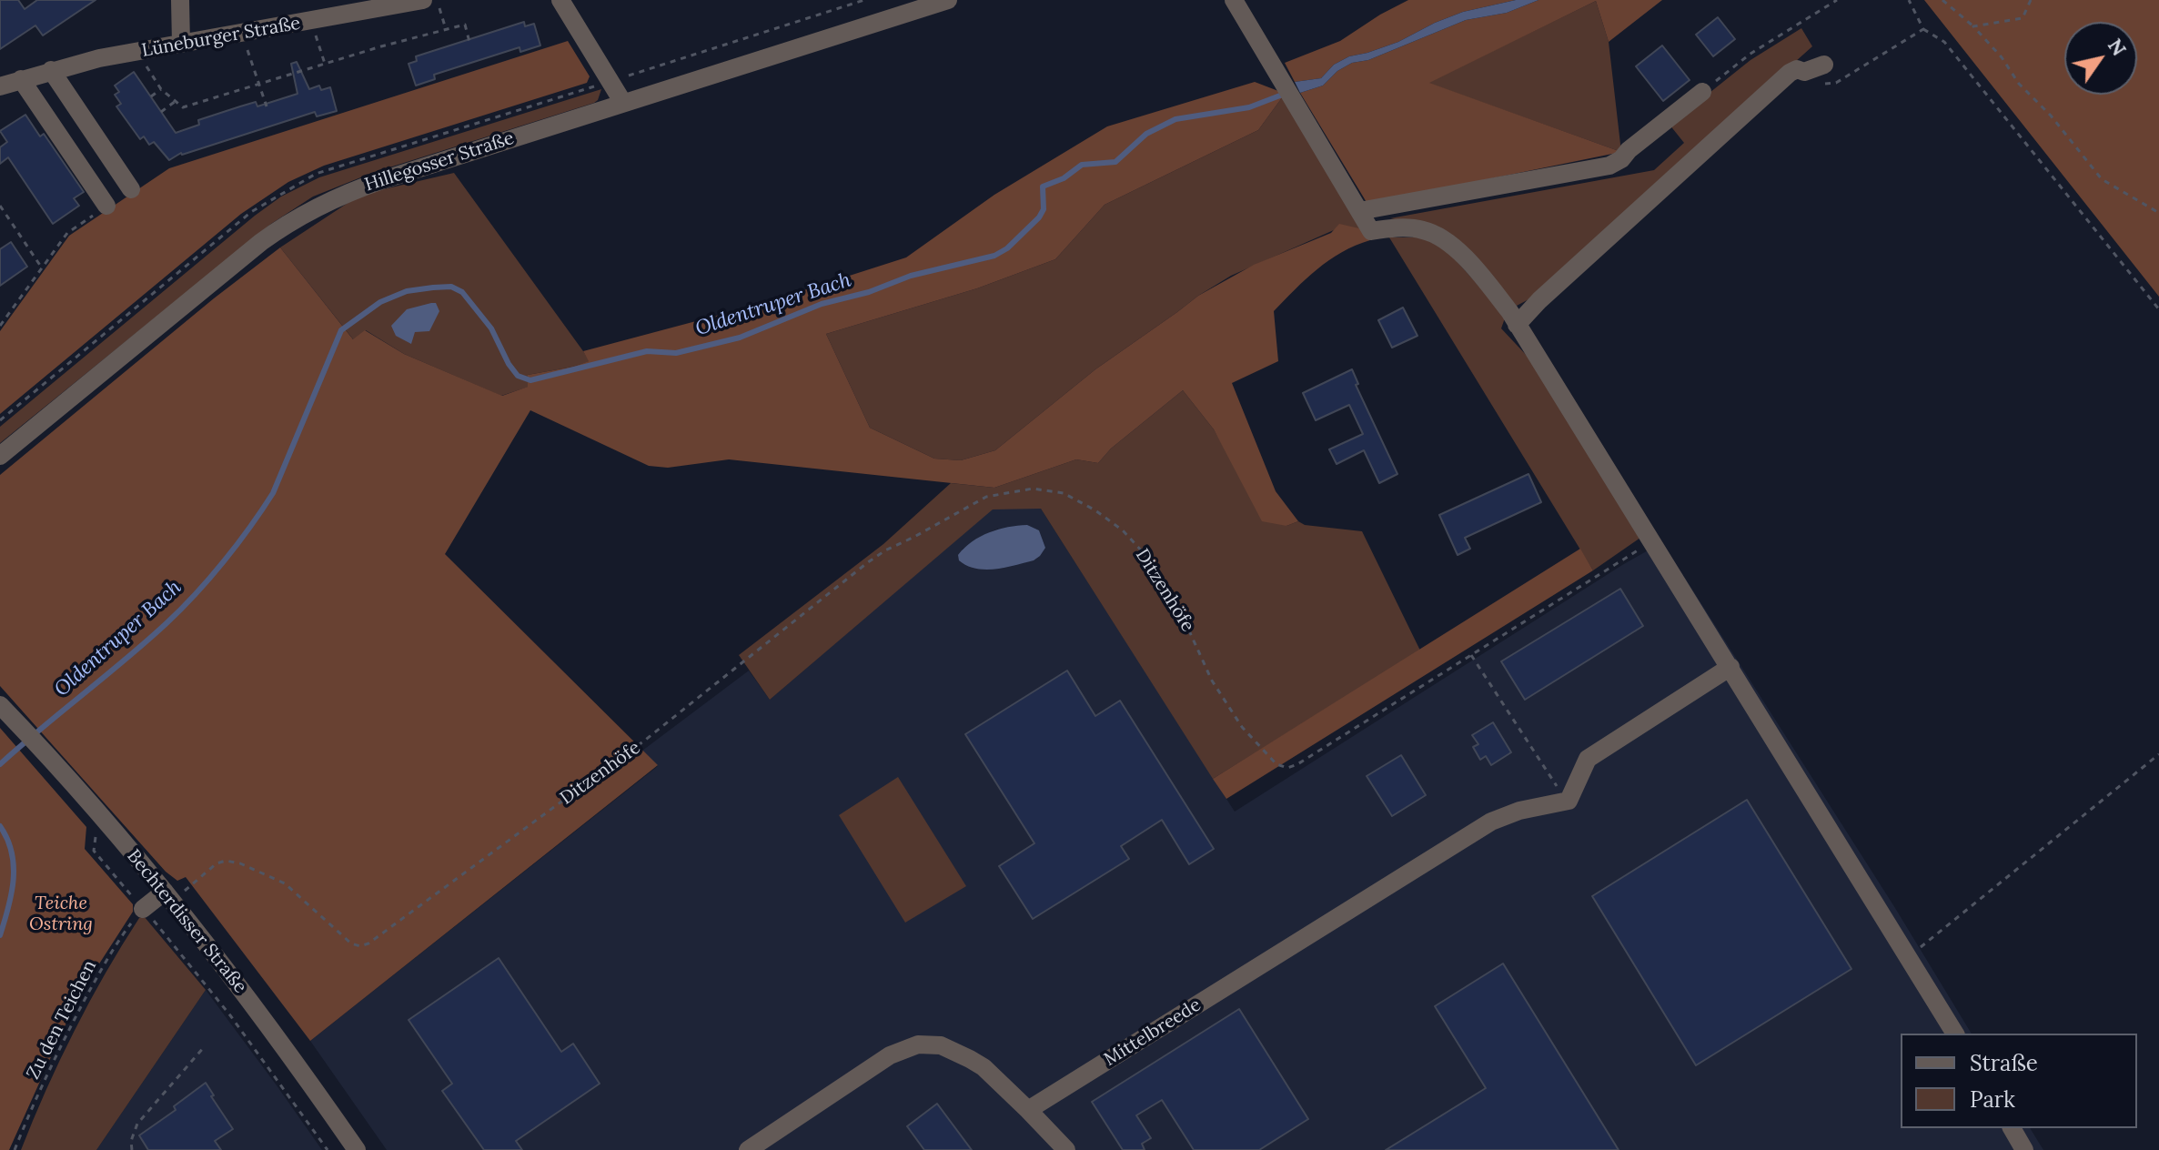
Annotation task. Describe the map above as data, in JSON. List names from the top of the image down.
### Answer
{
  "streets": {
    "street": [
      "Lüneburger Straße",
      "Hillegosser Straße",
      "Bechterdisser Straße",
      "Mittelbreede"
    ],
    "path": ["Ditzenhöfe", "Zu den Teichen"]
  },
  "crossings": [
    ["Ditzenhöfe", "Bechterdisser Straße"]
  ],
  "water": ["Oldentruper Bach"],
  "parks": ["Teiche Ostring"],
  "legend": ["Straße", "Park"],
  "north": "top right"
}
